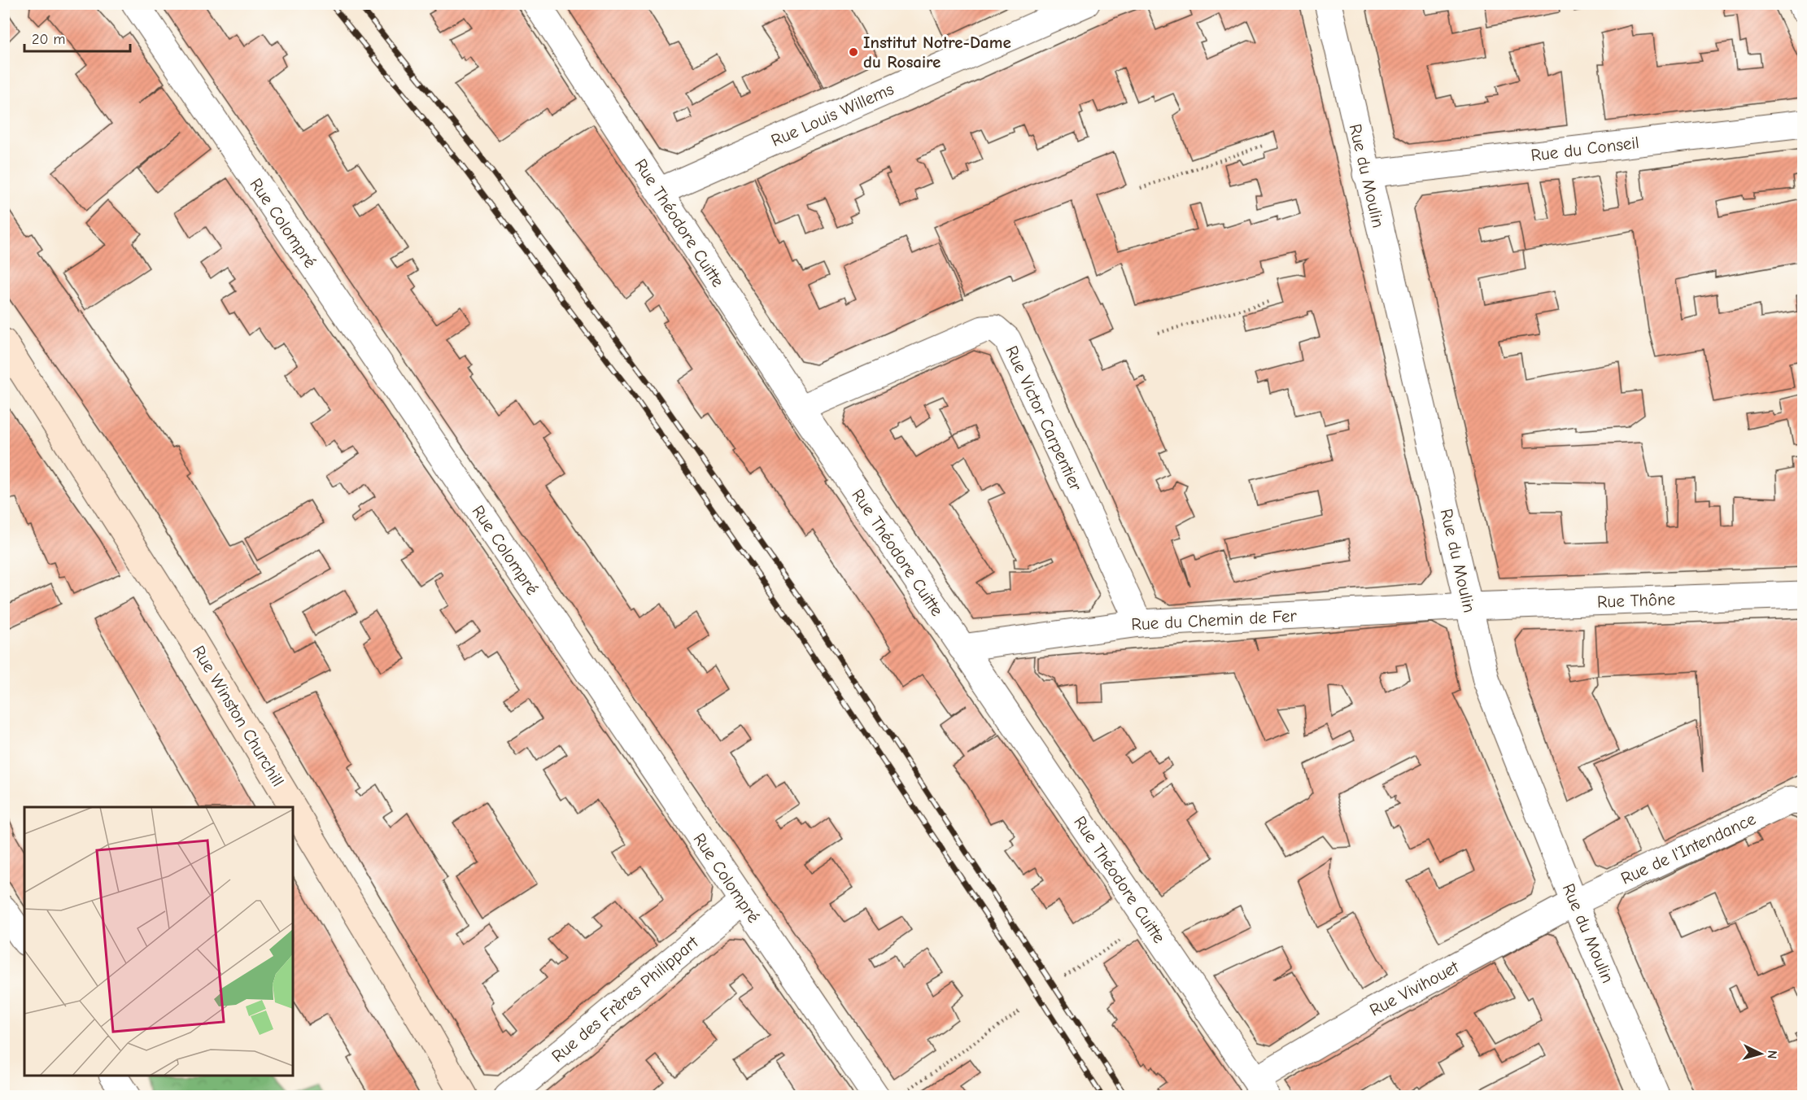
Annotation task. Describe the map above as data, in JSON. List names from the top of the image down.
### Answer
{
  "streets": {
    "main road": ["Rue Winston Churchill"],
    "street": [
      "Rue Louis Willems",
      "Rue du Conseil",
      "Rue du Moulin",
      "Rue Colompré",
      "Rue Théodore Cuitte",
      "Rue Victor Carpentier",
      "Rue Thône",
      "Rue du Chemin de Fer",
      "Rue de l'Intendance",
      "Rue Vivihouet",
      "Rue des Frères Philippart"
    ]
  },
  "crossings": [
    ["Rue Louis Willems", "Rue Théodore Cuitte"],
    ["Rue du Conseil", "Rue du Moulin"],
    ["Rue du Moulin", "Rue Thône"],
    ["Rue du Moulin", "Rue du Chemin de Fer"],
    ["Rue du Moulin", "Rue de l'Intendance"],
    ["Rue du Moulin", "Rue Vivihouet"],
    ["Rue Colompré", "Rue des Frères Philippart"],
    ["Rue Théodore Cuitte", "Rue Victor Carpentier"],
    ["Rue Théodore Cuitte", "Rue du Chemin de Fer"],
    ["Rue Théodore Cuitte", "Rue Vivihouet"],
    ["Rue Victor Carpentier", "Rue du Chemin de Fer"],
    ["Rue Thône", "Rue du Chemin de Fer"],
    ["Rue de l'Intendance", "Rue Vivihouet"]
  ],
  "places": ["Institut Notre-Dame du Rosaire"],
  "scale_bar": "20 m",
  "north": "right"
}
